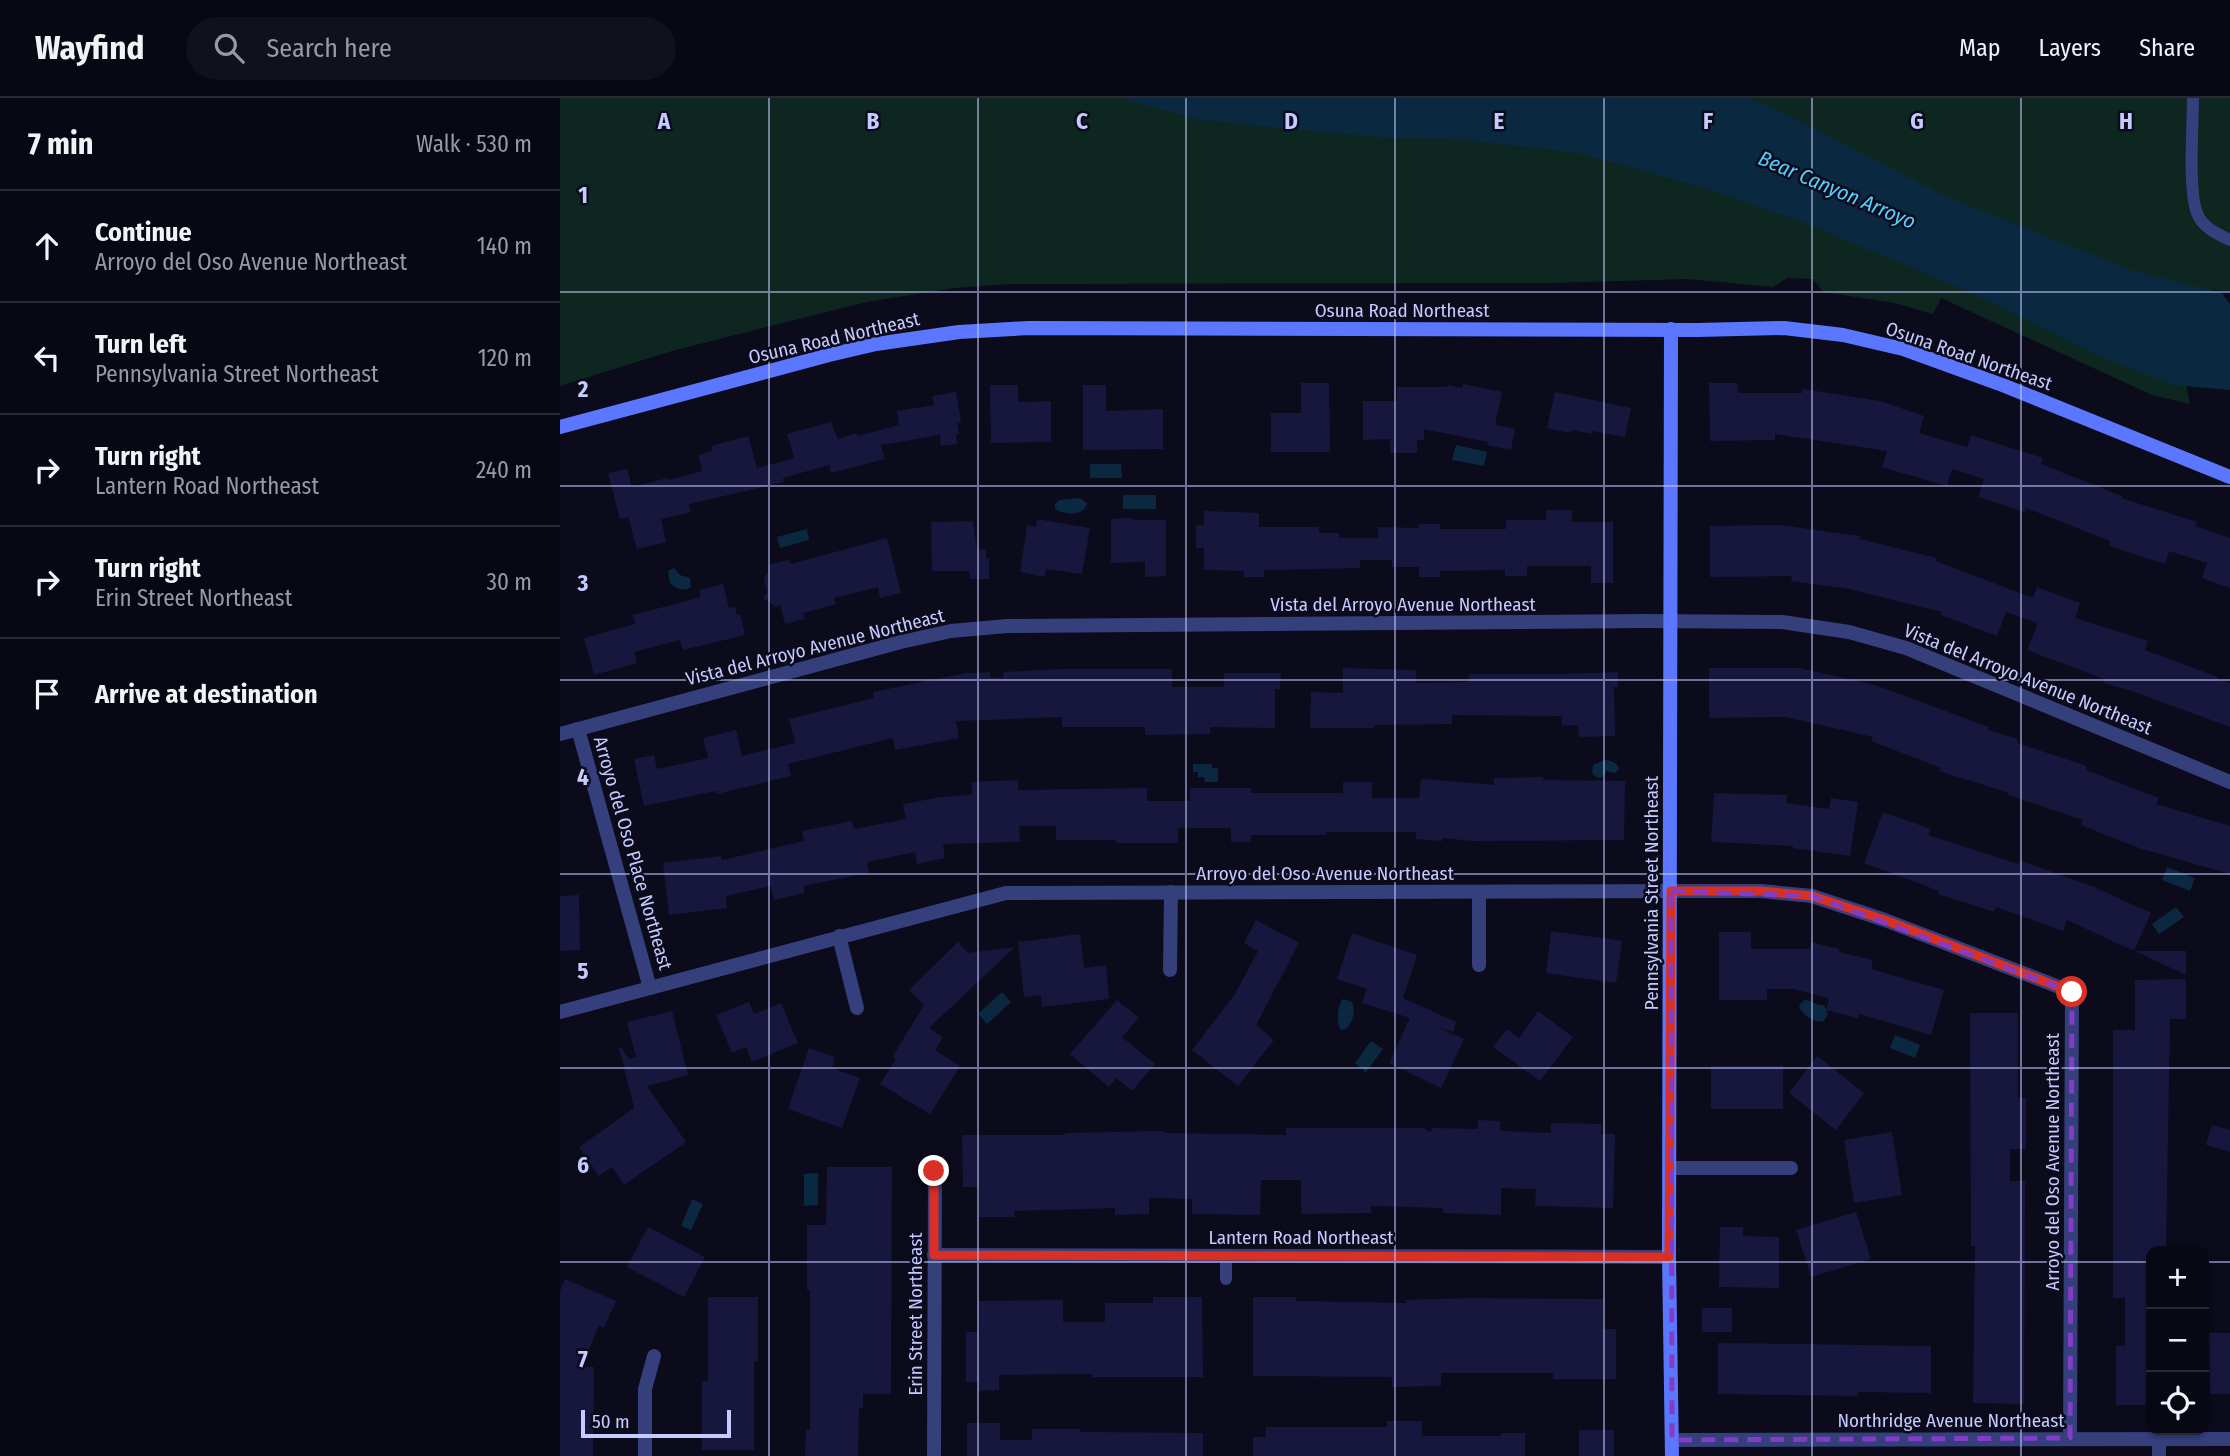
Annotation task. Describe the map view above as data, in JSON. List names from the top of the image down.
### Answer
{
  "streets": {
    "street": [
      "Osuna Road Northeast",
      "Vista del Arroyo Avenue Northeast",
      "Arroyo del Oso Place Northeast",
      "Arroyo del Oso Avenue Northeast",
      "Pennsylvania Street Northeast",
      "Lantern Road Northeast",
      "Erin Street Northeast",
      "Northridge Avenue Northeast"
    ]
  },
  "crossings": [
    ["Osuna Road Northeast", "Pennsylvania Street Northeast"],
    ["Vista del Arroyo Avenue Northeast", "Arroyo del Oso Place Northeast"],
    ["Vista del Arroyo Avenue Northeast", "Pennsylvania Street Northeast"],
    ["Arroyo del Oso Place Northeast", "Arroyo del Oso Avenue Northeast"],
    ["Arroyo del Oso Avenue Northeast", "Pennsylvania Street Northeast"],
    ["Arroyo del Oso Avenue Northeast", "Northridge Avenue Northeast"],
    ["Pennsylvania Street Northeast", "Lantern Road Northeast"],
    ["Pennsylvania Street Northeast", "Northridge Avenue Northeast"],
    ["Lantern Road Northeast", "Erin Street Northeast"]
  ],
  "water": ["Bear Canyon Arroyo"],
  "scale_bar": "50 m",
  "page": {
    "header": "Wayfind",
    "search": "Search here",
    "nav": ["Map", "Layers", "Share"],
    "heading": ["7 min", "Walk · 530 m"],
    "list": [
      ["Continue", "Arroyo del Oso Avenue Northeast", "140 m"],
      ["Turn left", "Pennsylvania Street Northeast", "120 m"],
      ["Turn right", "Lantern Road Northeast", "240 m"],
      ["Turn right", "Erin Street Northeast", "30 m"],
      "Arrive at destination"
    ],
    "map_buttons": ["+", "−"],
    "scale": "50 m"
  },
  "grid": {
    "columns": [
      "A",
      "B",
      "C",
      "D",
      "E",
      "F",
      "G",
      "H"
    ],
    "rows": [
      "1",
      "2",
      "3",
      "4",
      "5",
      "6",
      "7"
    ]
  }
}
